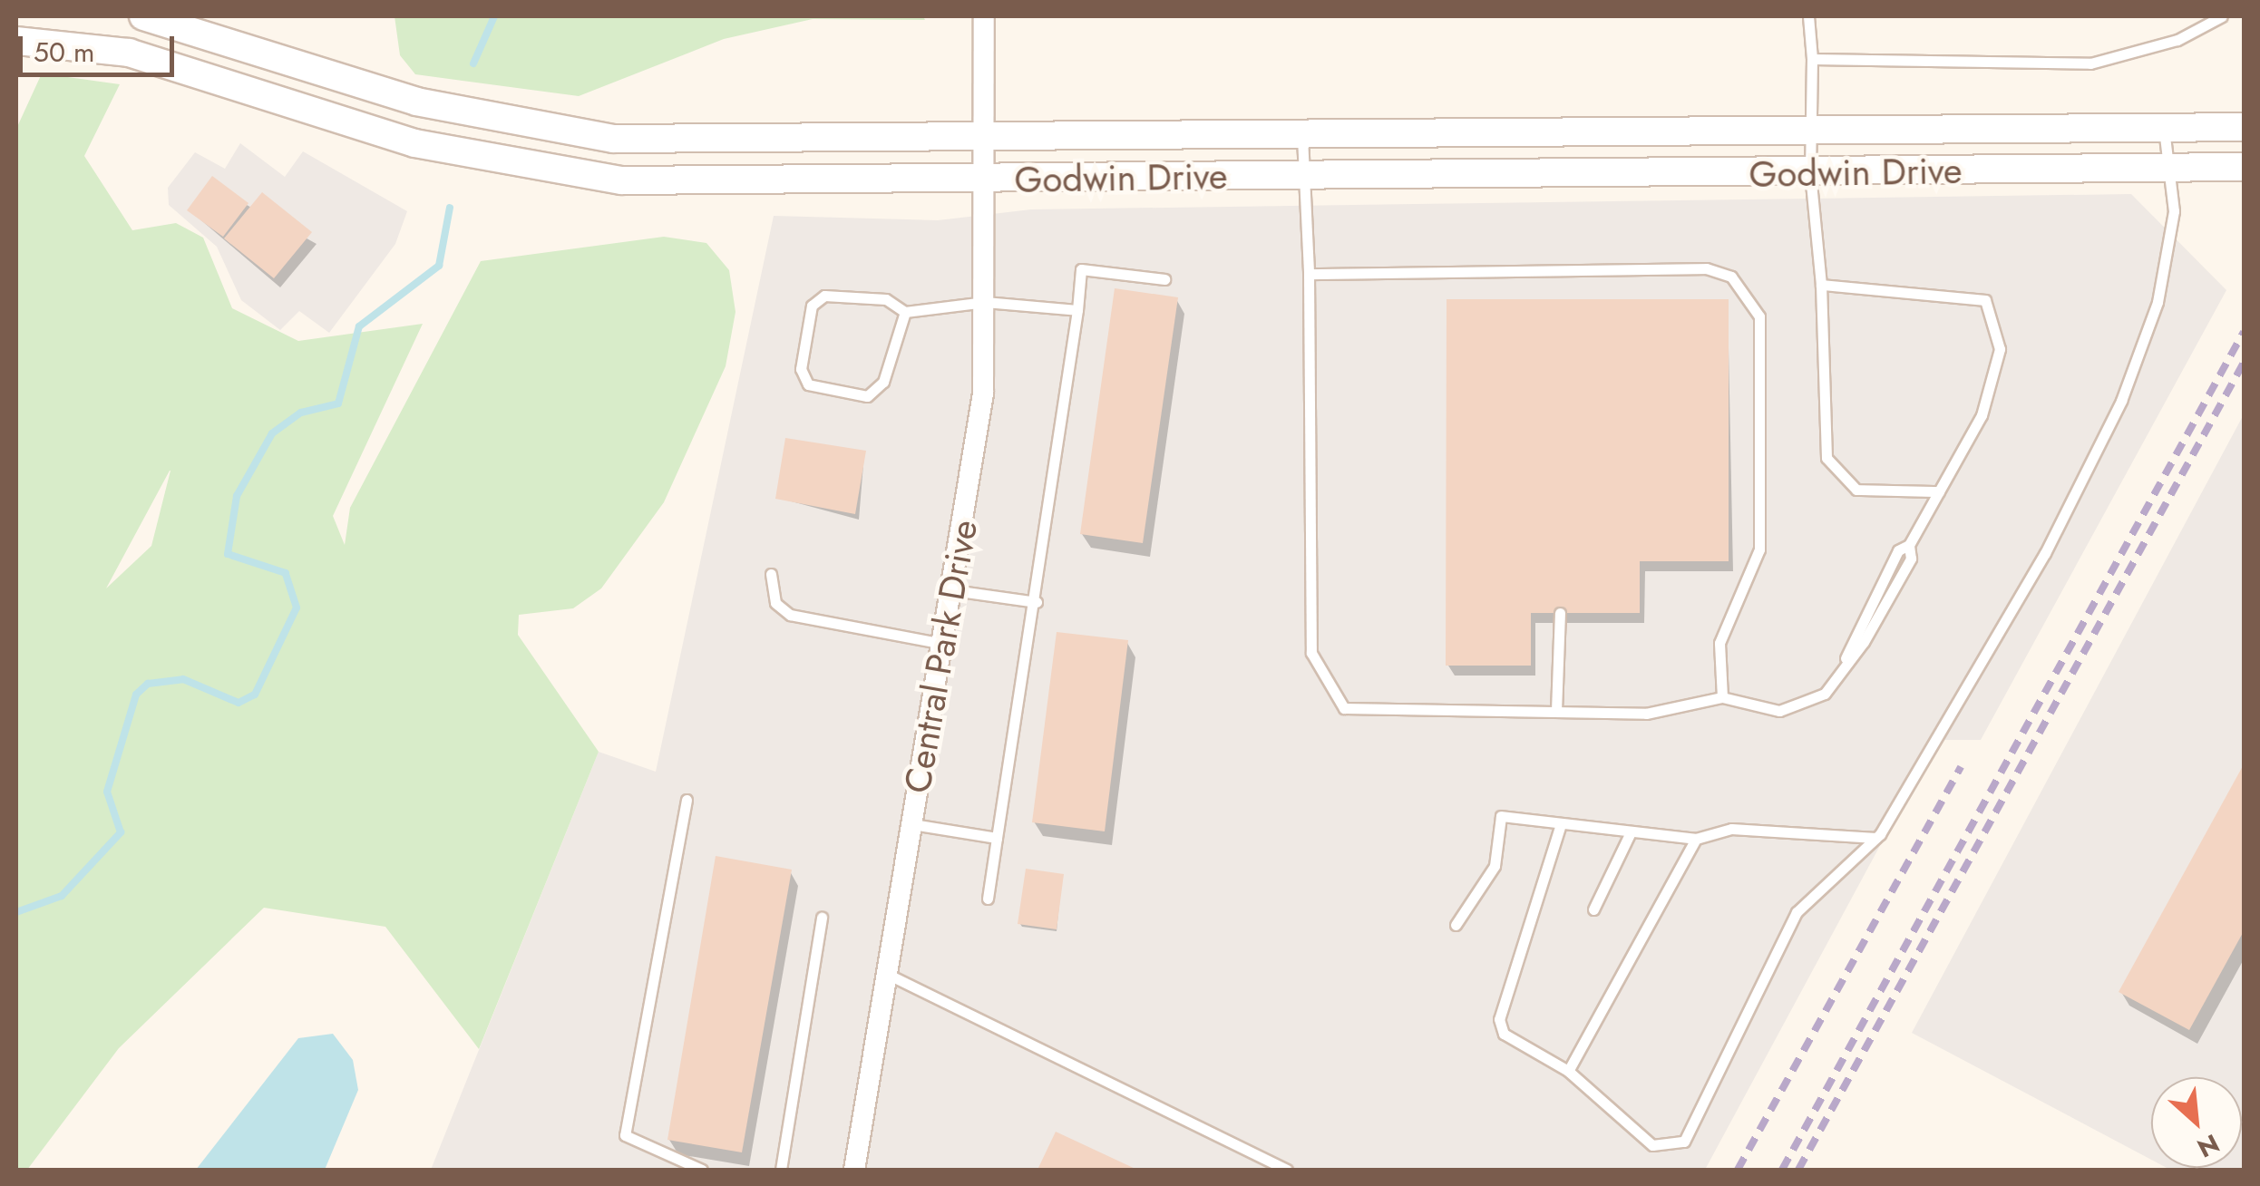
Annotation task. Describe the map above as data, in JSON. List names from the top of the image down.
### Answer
{
  "streets": {
    "street": ["Godwin Drive", "Central Park Drive"]
  },
  "crossings": [
    ["Godwin Drive", "Central Park Drive"]
  ],
  "scale_bar": "50 m",
  "north": "bottom right"
}
